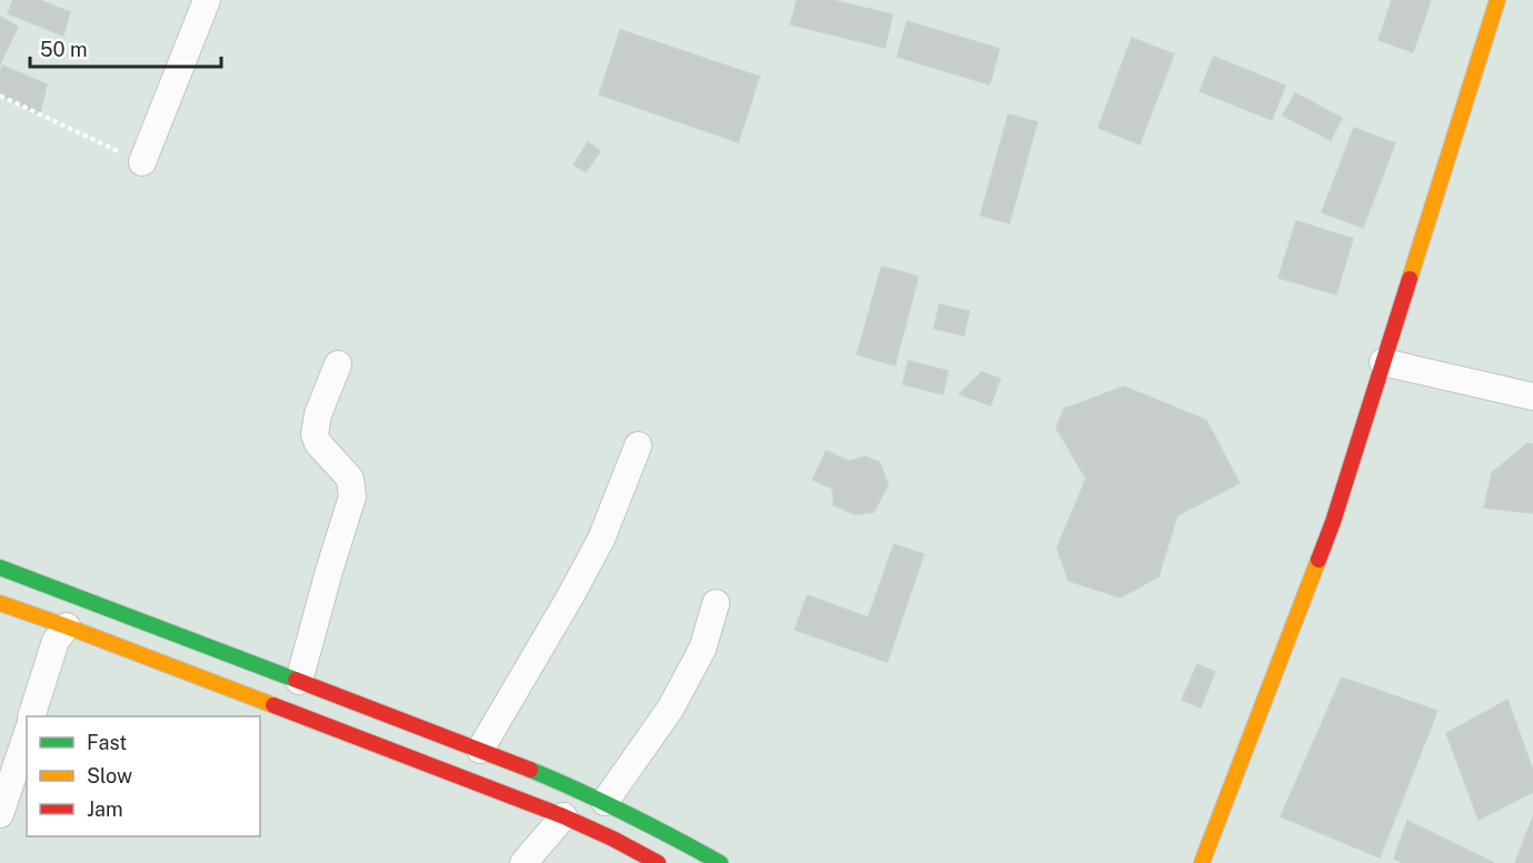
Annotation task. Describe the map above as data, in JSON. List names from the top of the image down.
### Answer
{
  "legend": ["Fast", "Slow", "Jam"],
  "scale_bar": "50 m"
}
